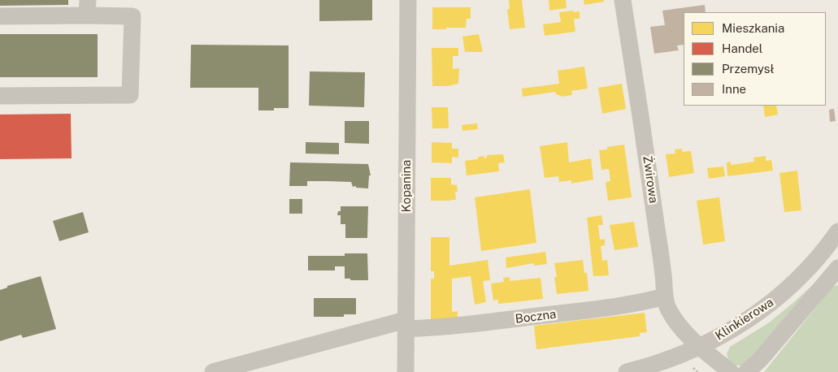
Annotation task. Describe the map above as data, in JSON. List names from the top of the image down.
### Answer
{
  "streets": {
    "street": [
      "Żwirowa",
      "Kopanina",
      "Boczna",
      "Klinkierowa"
    ]
  },
  "crossings": [
    ["Żwirowa", "Boczna"],
    ["Żwirowa", "Klinkierowa"],
    ["Kopanina", "Boczna"]
  ],
  "legend": [
    "Mieszkania",
    "Handel",
    "Przemysł",
    "Inne"
  ]
}
